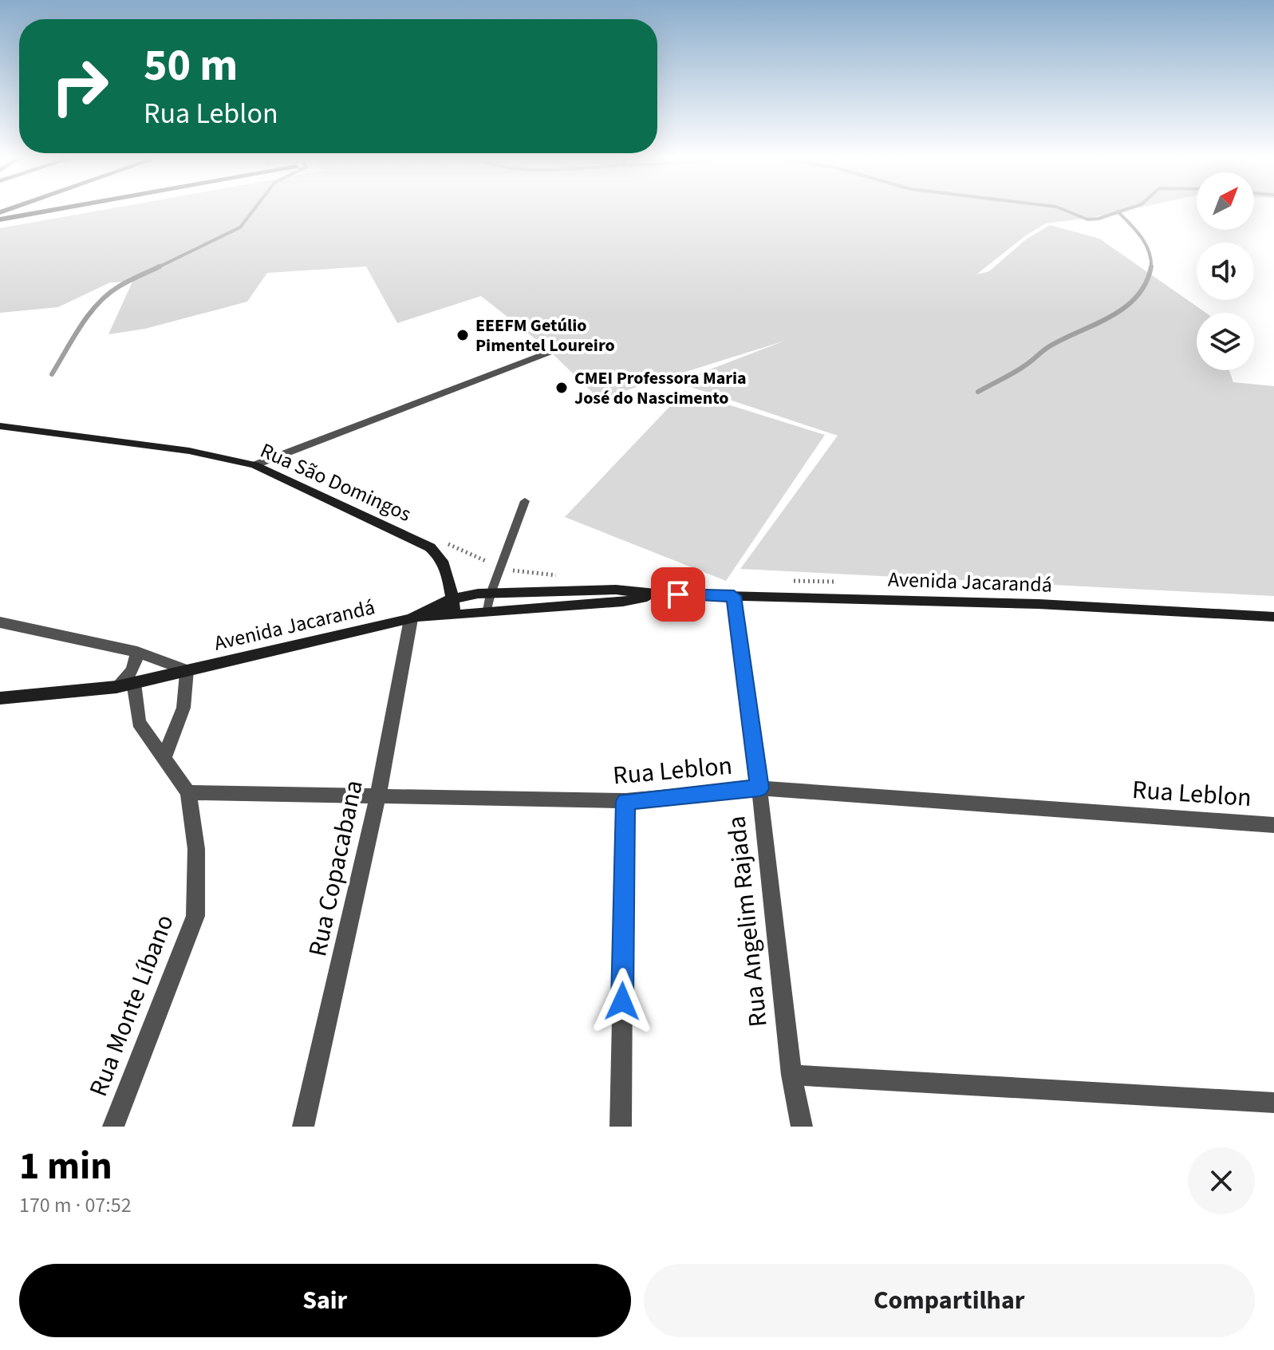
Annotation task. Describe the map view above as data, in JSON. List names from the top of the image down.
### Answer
{
  "streets": {
    "main road": ["Rua São Domingos", "Avenida Jacarandá"],
    "street": [
      "Rua Leblon",
      "Rua Copacabana",
      "Rua Angelim Rajada",
      "Rua Monte Líbano"
    ]
  },
  "crossings": [
    ["Rua São Domingos", "Avenida Jacarandá"],
    ["Avenida Jacarandá", "Rua Copacabana"],
    ["Avenida Jacarandá", "Rua Angelim Rajada"],
    ["Rua Leblon", "Rua Copacabana"],
    ["Rua Leblon", "Rua Angelim Rajada"],
    ["Rua Leblon", "Rua Monte Líbano"]
  ],
  "places": ["EEEFM Getúlio Pimentel Loureiro", "CMEI Professora Maria José do Nascimento"],
  "north": "top right",
  "page": {
    "turn": ["50 m", "Rua Leblon"],
    "heading": ["1 min", "170 m · 07:52"],
    "buttons": ["Sair", "Compartilhar"]
  }
}
